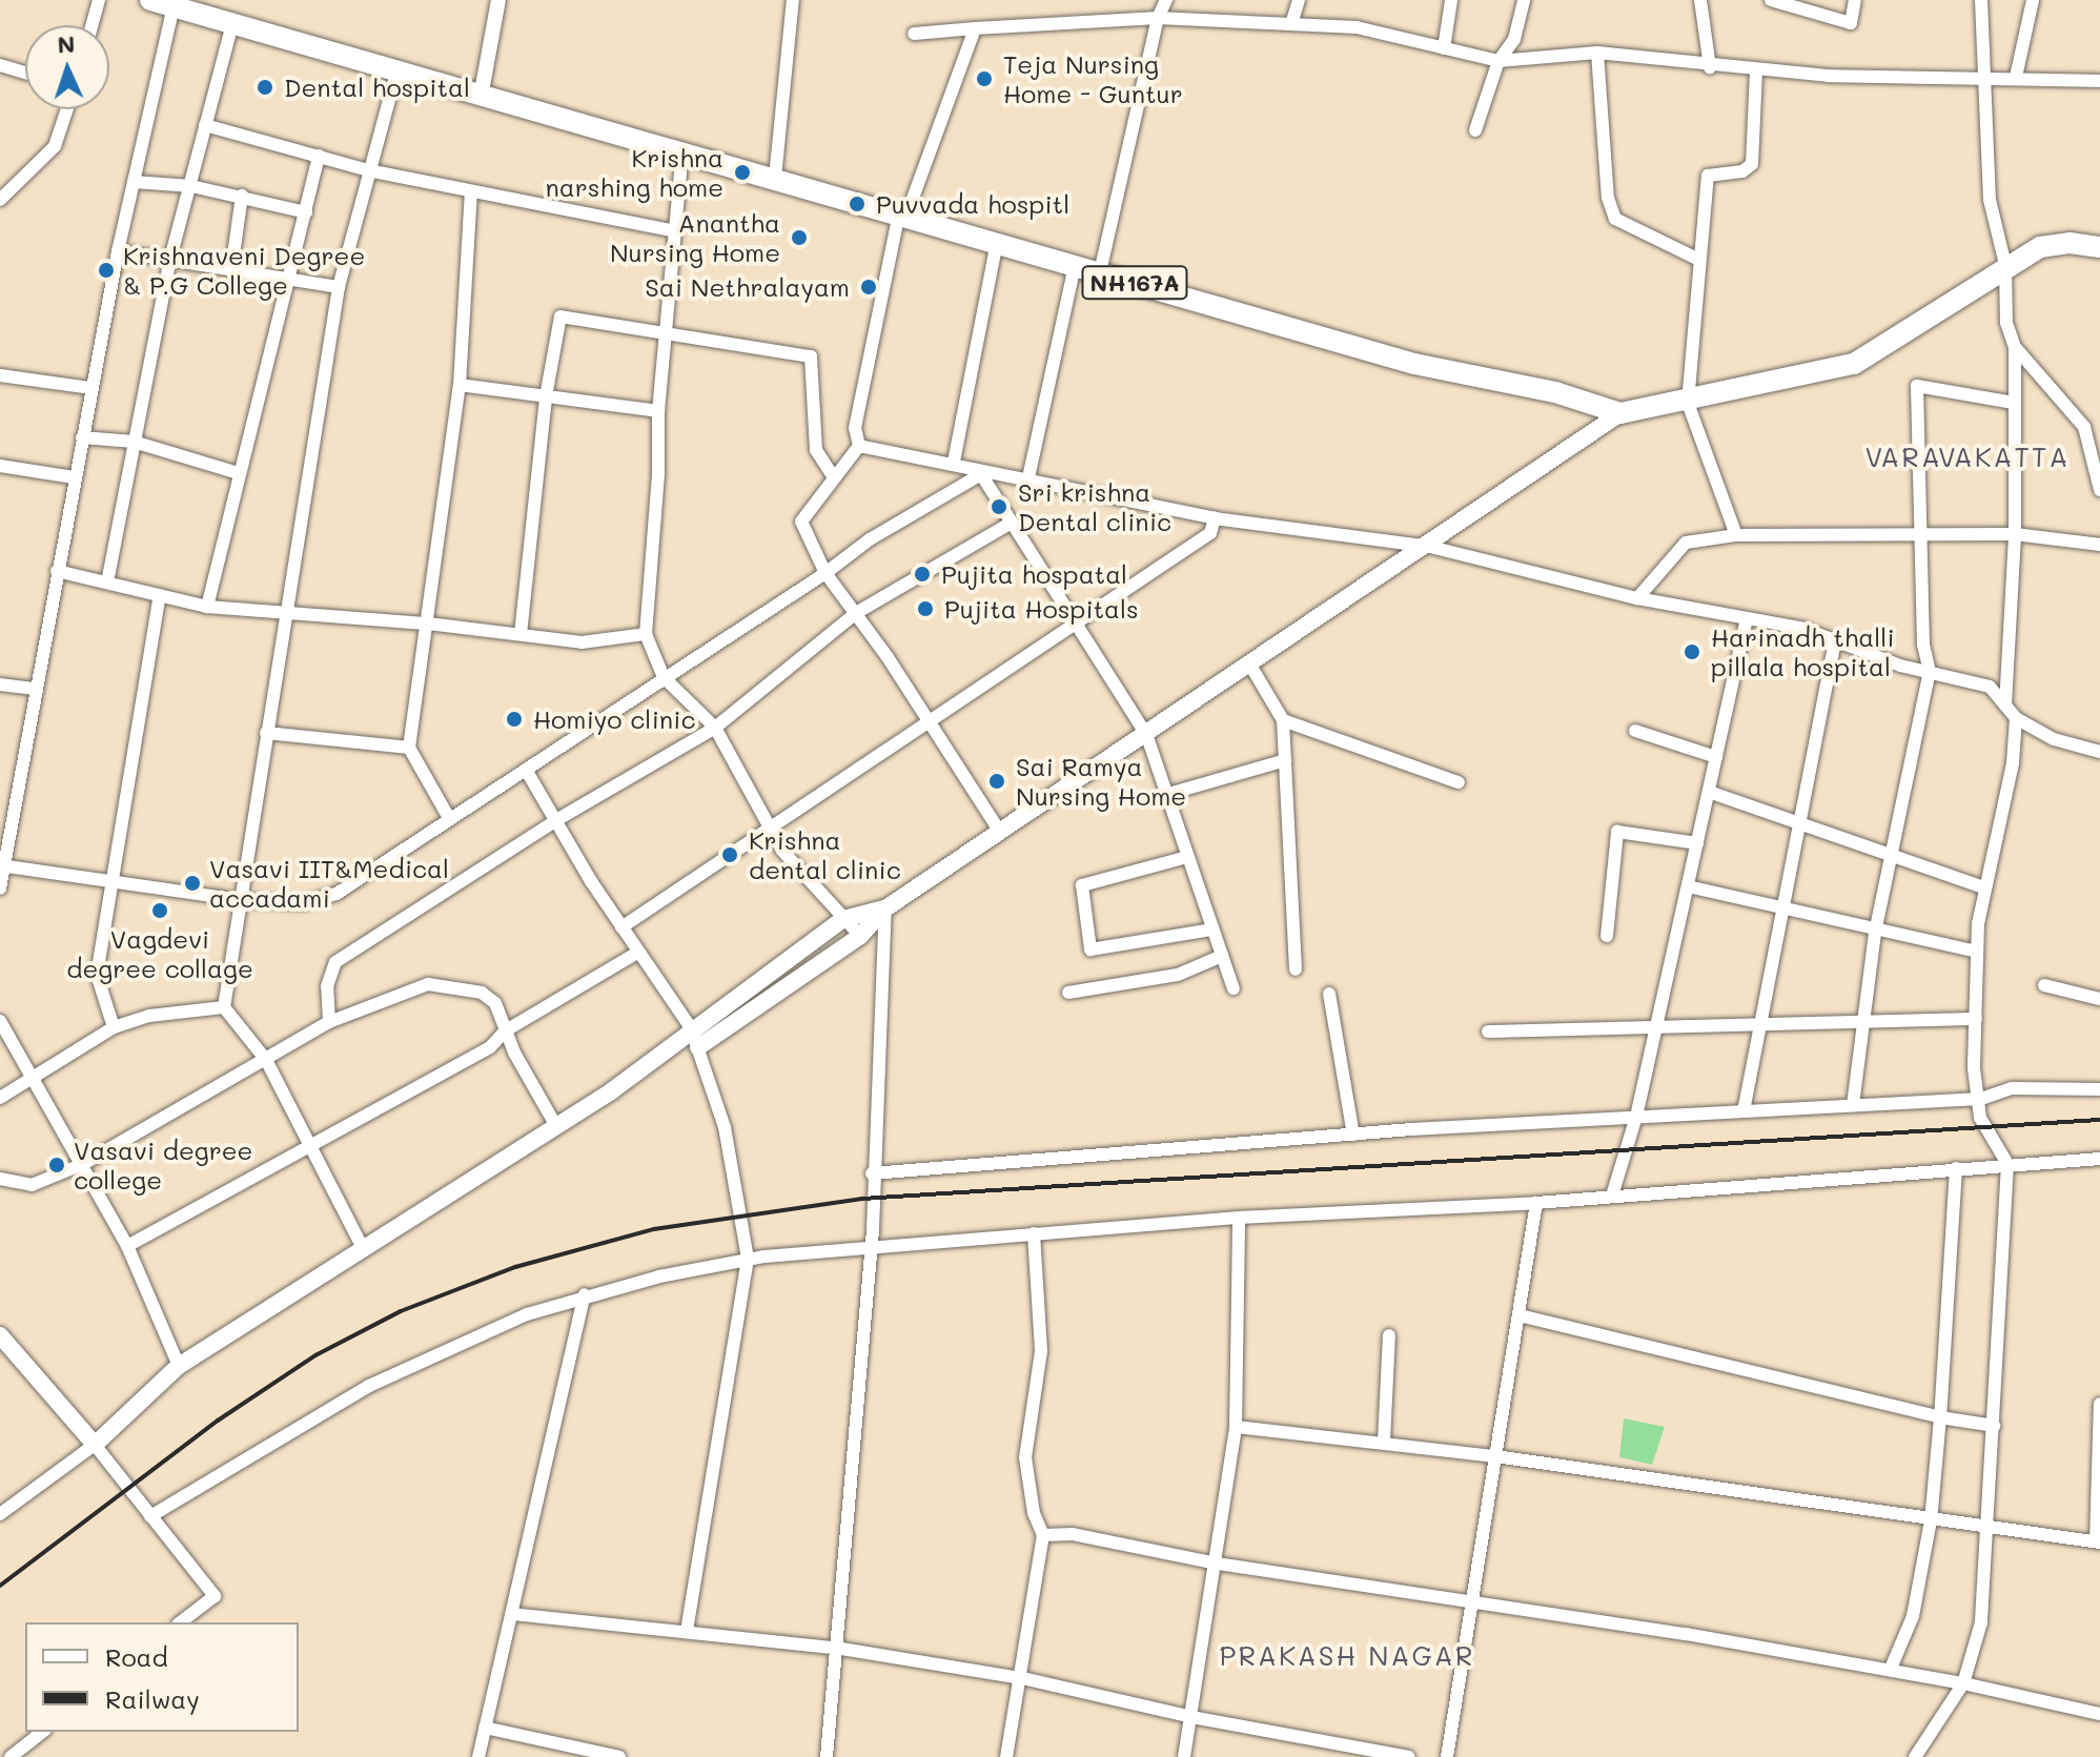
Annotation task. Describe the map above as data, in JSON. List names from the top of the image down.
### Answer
{
  "streets": {
    "highway": ["NH167A"]
  },
  "districts": ["VARAVAKATTA", "PRAKASH NAGAR"],
  "places": [
    "Teja Nursing Home - Guntur",
    "Dental hospital",
    "Krishna narshing home",
    "Puvvada hospitl",
    "Anantha Nursing Home",
    "Krishnaveni Degree & P.G College",
    "Sai Nethralayam",
    "Sri krishna Dental clinic",
    "Pujita hospatal",
    "Pujita Hospitals",
    "Harinadh thalli pillala hospital",
    "Homiyo clinic",
    "Sai Ramya Nursing Home",
    "Krishna dental clinic",
    "Vasavi IIT&Medical accadami",
    "Vagdevi degree collage",
    "Vasavi degree college"
  ],
  "legend": ["Road", "Railway"],
  "north": "top"
}
